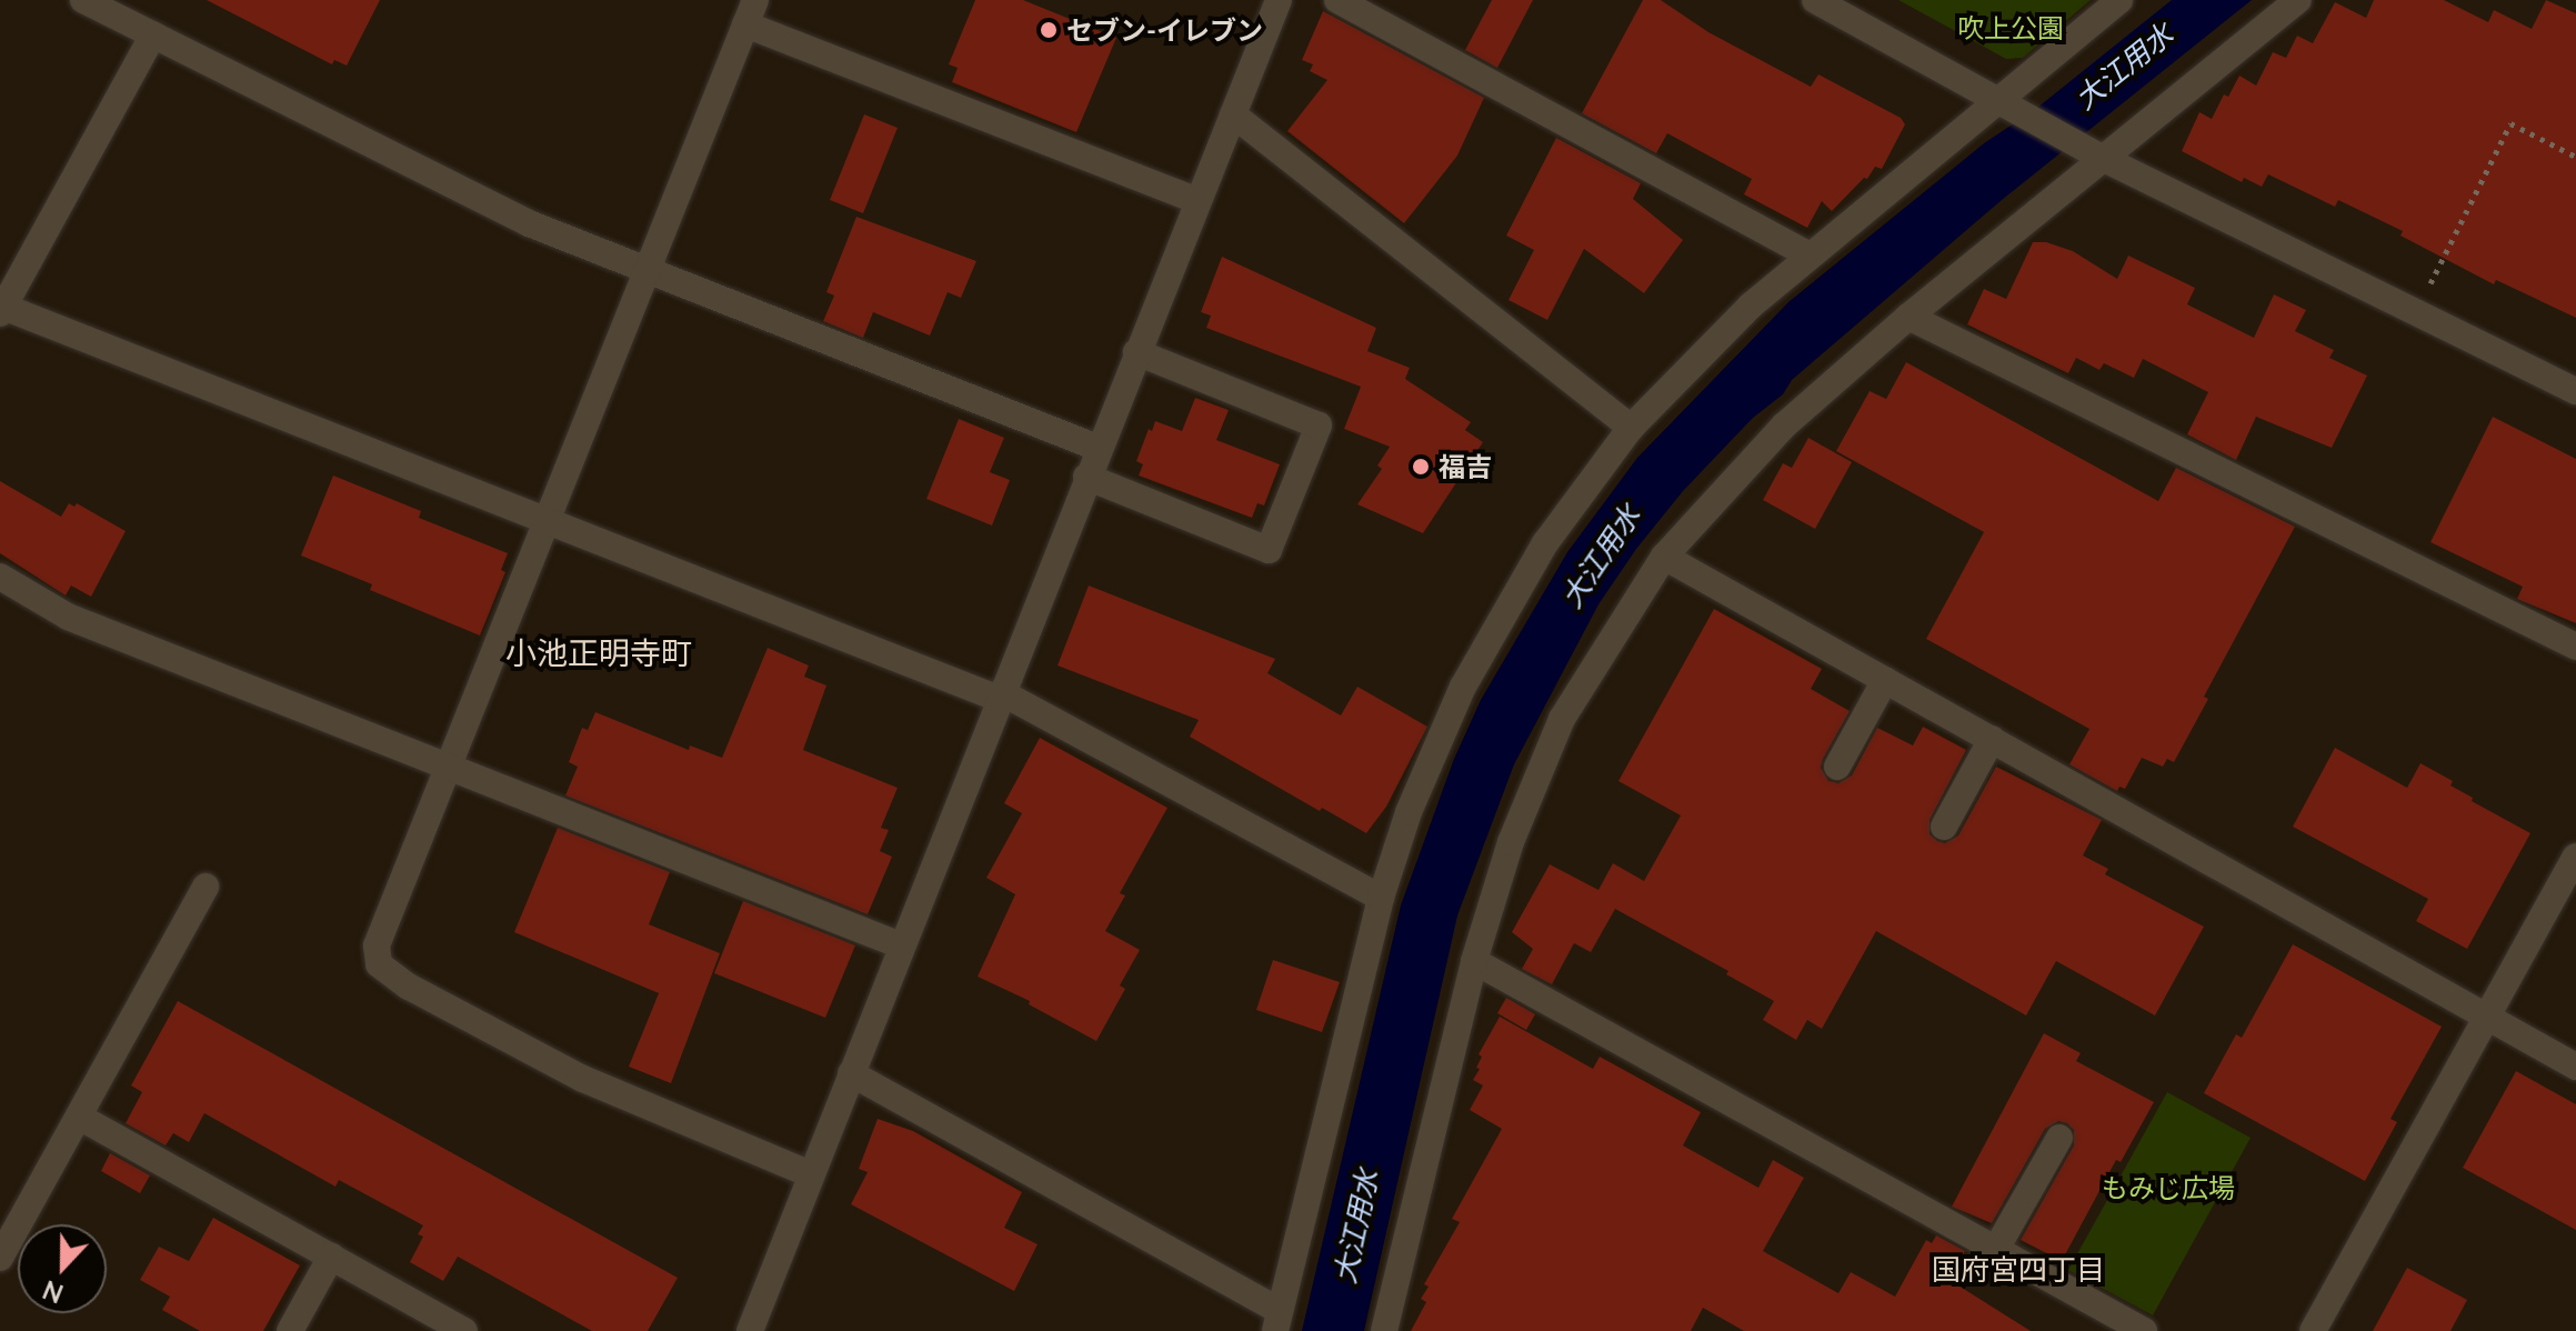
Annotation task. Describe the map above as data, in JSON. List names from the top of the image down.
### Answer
{
  "districts": ["小池正明寺町", "国府宮四丁目"],
  "water": ["大江用水"],
  "parks": ["吹上公園", "もみじ広場"],
  "places": ["セブン-イレブン", "福吉"],
  "north": "bottom"
}
